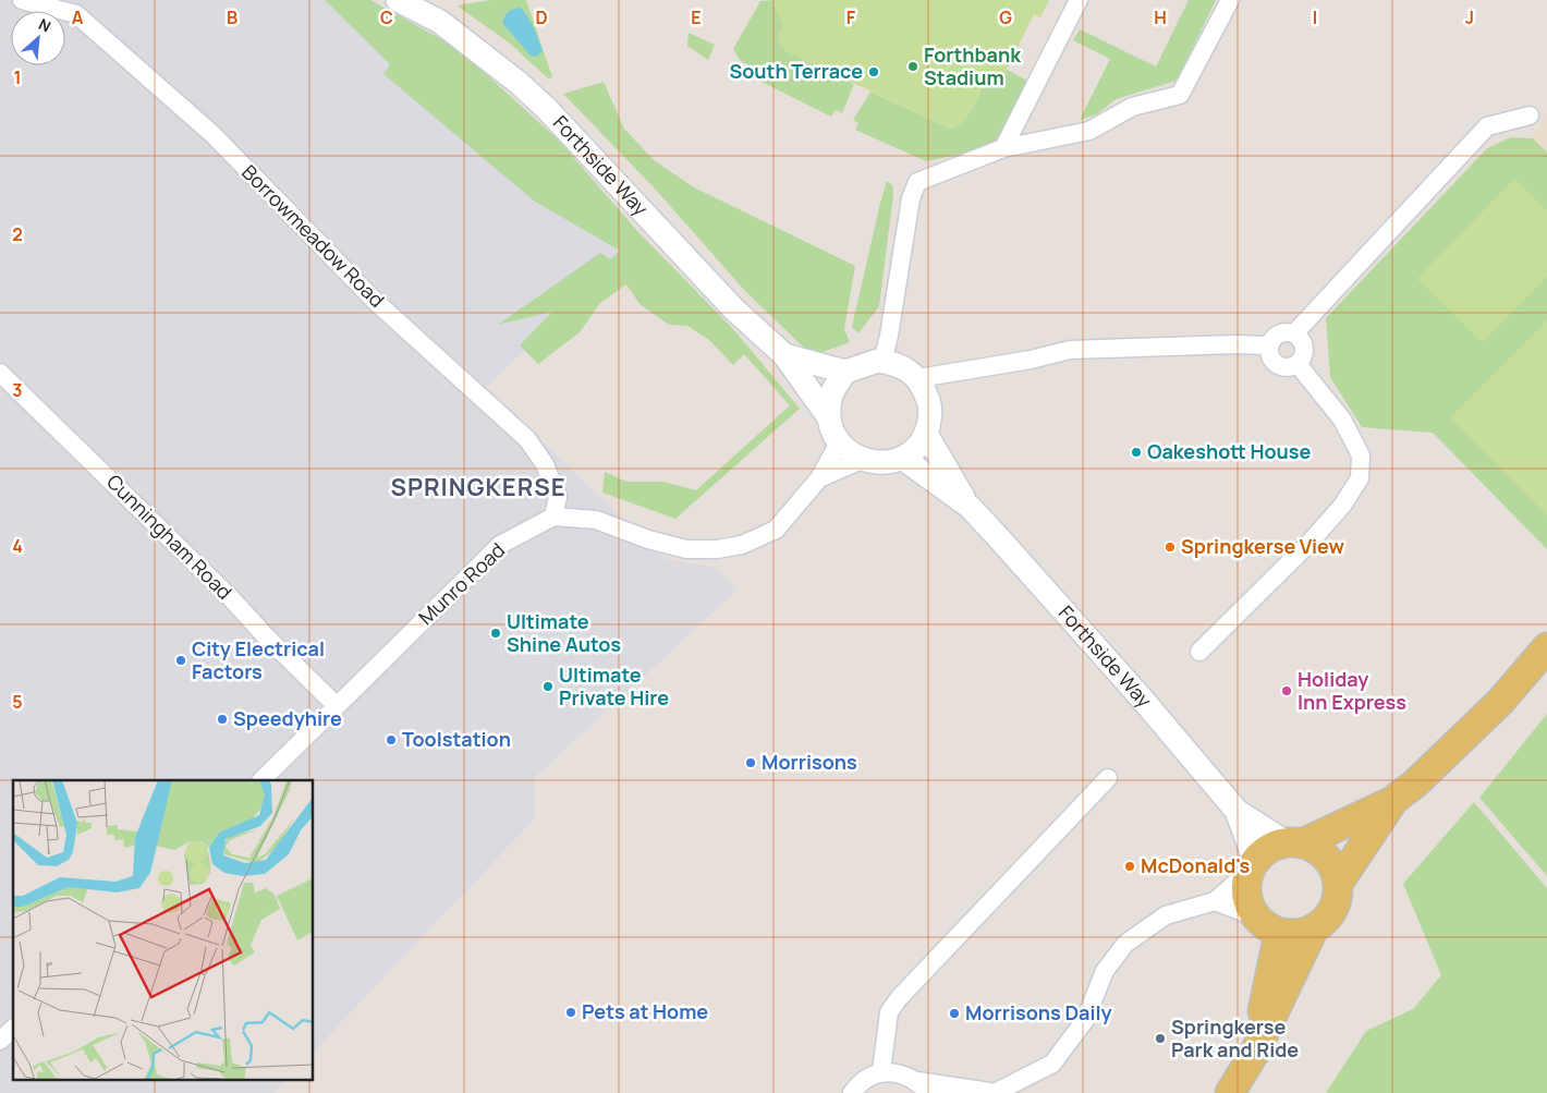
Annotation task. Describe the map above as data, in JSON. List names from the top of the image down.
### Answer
{
  "streets": {
    "street": [
      "Forthside Way",
      "Borrowmeadow Road",
      "Cunningham Road",
      "Munro Road"
    ]
  },
  "crossings": [
    ["Borrowmeadow Road", "Munro Road"],
    ["Cunningham Road", "Munro Road"]
  ],
  "districts": ["SPRINGKERSE"],
  "places": [
    "Forthbank Stadium",
    "South Terrace",
    "Oakeshott House",
    "Springkerse View",
    "Ultimate Shine Autos",
    "City Electrical Factors",
    "Ultimate Private Hire",
    "Holiday Inn Express",
    "Speedyhire",
    "Toolstation",
    "Morrisons",
    "McDonald's",
    "Pets at Home",
    "Morrisons Daily",
    "Springkerse Park and Ride"
  ],
  "north": "top right",
  "grid": {
    "columns": [
      "A",
      "B",
      "C",
      "D",
      "E",
      "F",
      "G",
      "H",
      "I",
      "J"
    ],
    "rows": [
      "1",
      "2",
      "3",
      "4",
      "5"
    ]
  }
}
